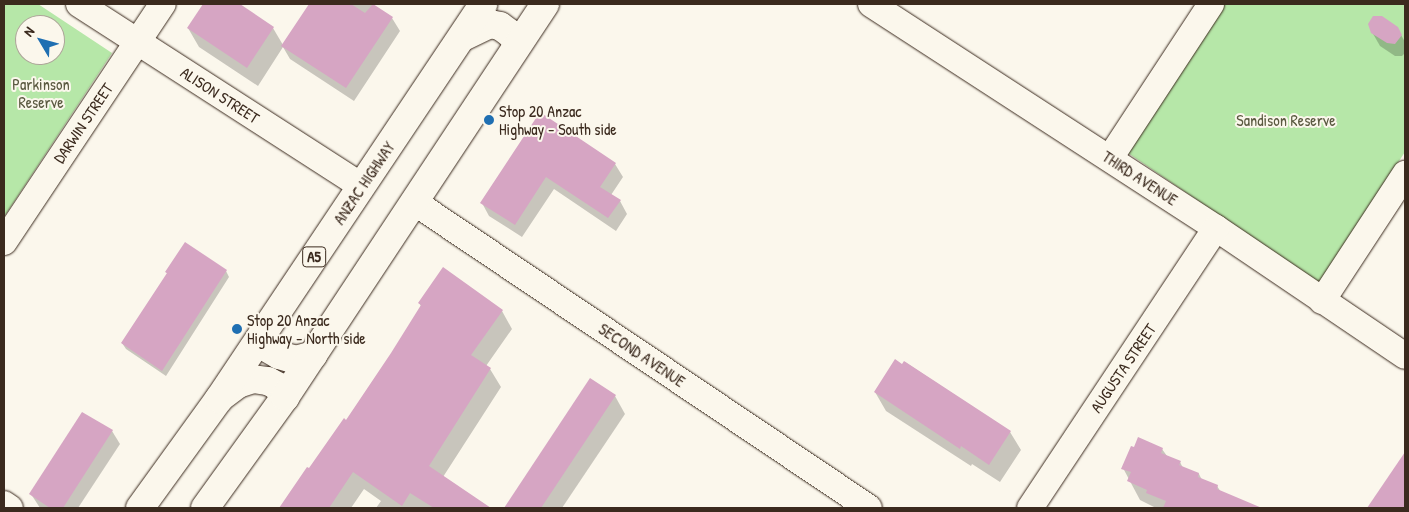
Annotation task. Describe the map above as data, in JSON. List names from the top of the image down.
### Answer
{
  "streets": {
    "highway": ["ANZAC HIGHWAY", "A5"],
    "street": [
      "ALISON STREET",
      "DARWIN STREET",
      "THIRD AVENUE",
      "SECOND AVENUE",
      "AUGUSTA STREET"
    ]
  },
  "crossings": [
    ["ALISON STREET", "DARWIN STREET"],
    ["ALISON STREET", "ANZAC HIGHWAY"],
    ["THIRD AVENUE", "AUGUSTA STREET"]
  ],
  "parks": ["Parkinson Reserve", "Sandison Reserve"],
  "places": ["Stop 20 Anzac Highway - South side", "Stop 20 Anzac Highway - North side"],
  "north": "top left"
}
